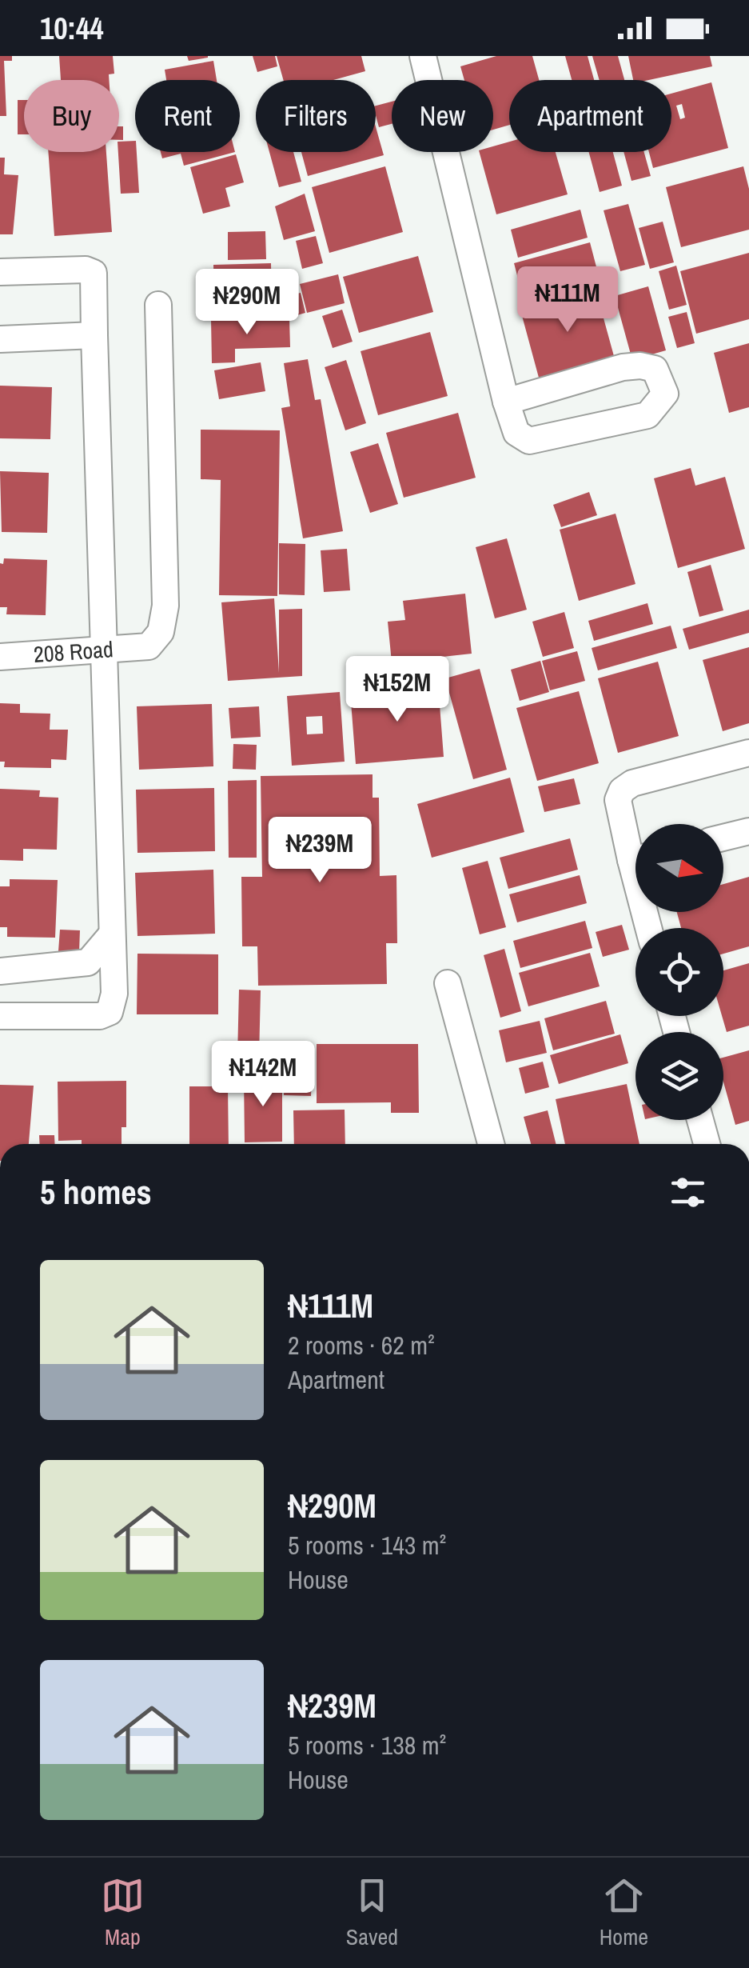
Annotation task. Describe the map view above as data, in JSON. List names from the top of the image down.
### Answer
{
  "streets": {
    "street": ["208 Road"]
  },
  "north": "right",
  "page": {
    "status": "10:44",
    "chip": [
      "Buy",
      "Rent",
      "Filters",
      "New",
      "Apartment"
    ],
    "price": [
      "₦111M",
      "₦290M",
      "₦152M",
      "₦239M",
      "₦142M"
    ],
    "heading": "5 homes",
    "list": [
      {
        "name": "₦111M",
        "note": "2 rooms · 62 m² · Apartment"
      },
      {
        "name": "₦290M",
        "note": "5 rooms · 143 m² · House"
      },
      {
        "name": "₦239M",
        "note": "5 rooms · 138 m² · House"
      }
    ],
    "tabs": ["Map", "Saved", "Home"]
  }
}
